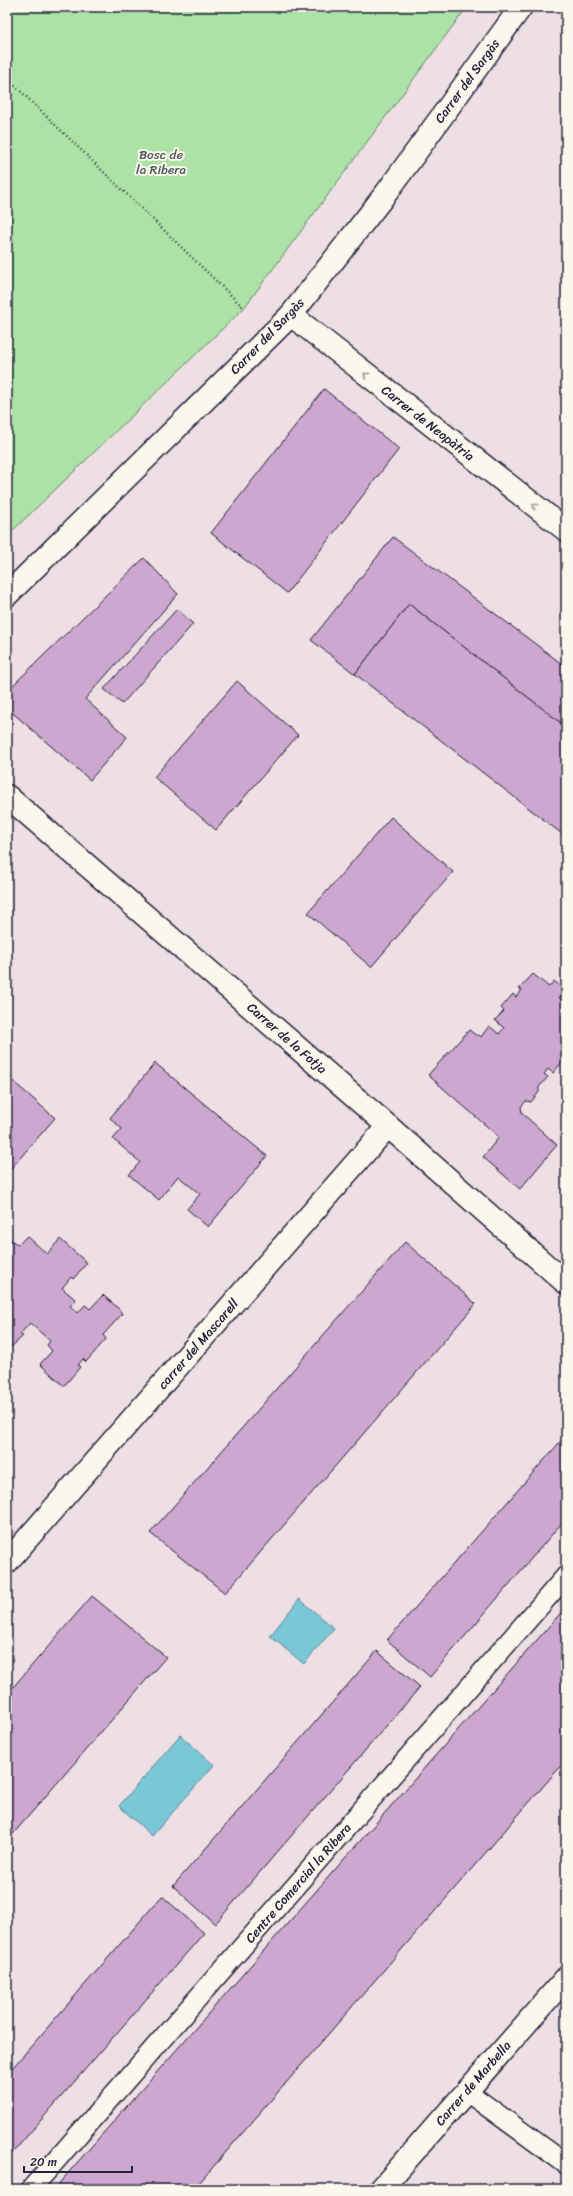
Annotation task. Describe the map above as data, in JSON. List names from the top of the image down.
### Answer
{
  "streets": {
    "street": [
      "Carrer del Sargàs",
      "Carrer de Neopàtria",
      "Carrer de la Fotja",
      "carrer del Mascarell",
      "Carrer de Marbella"
    ],
    "lane": ["Centre Comercial la Ribera"]
  },
  "crossings": [
    ["Carrer del Sargàs", "Carrer de Neopàtria"],
    ["Carrer de la Fotja", "carrer del Mascarell"]
  ],
  "one_way": ["Carrer de Neopàtria"],
  "parks": ["Bosc de la Ribera"],
  "scale_bar": "20 m"
}
